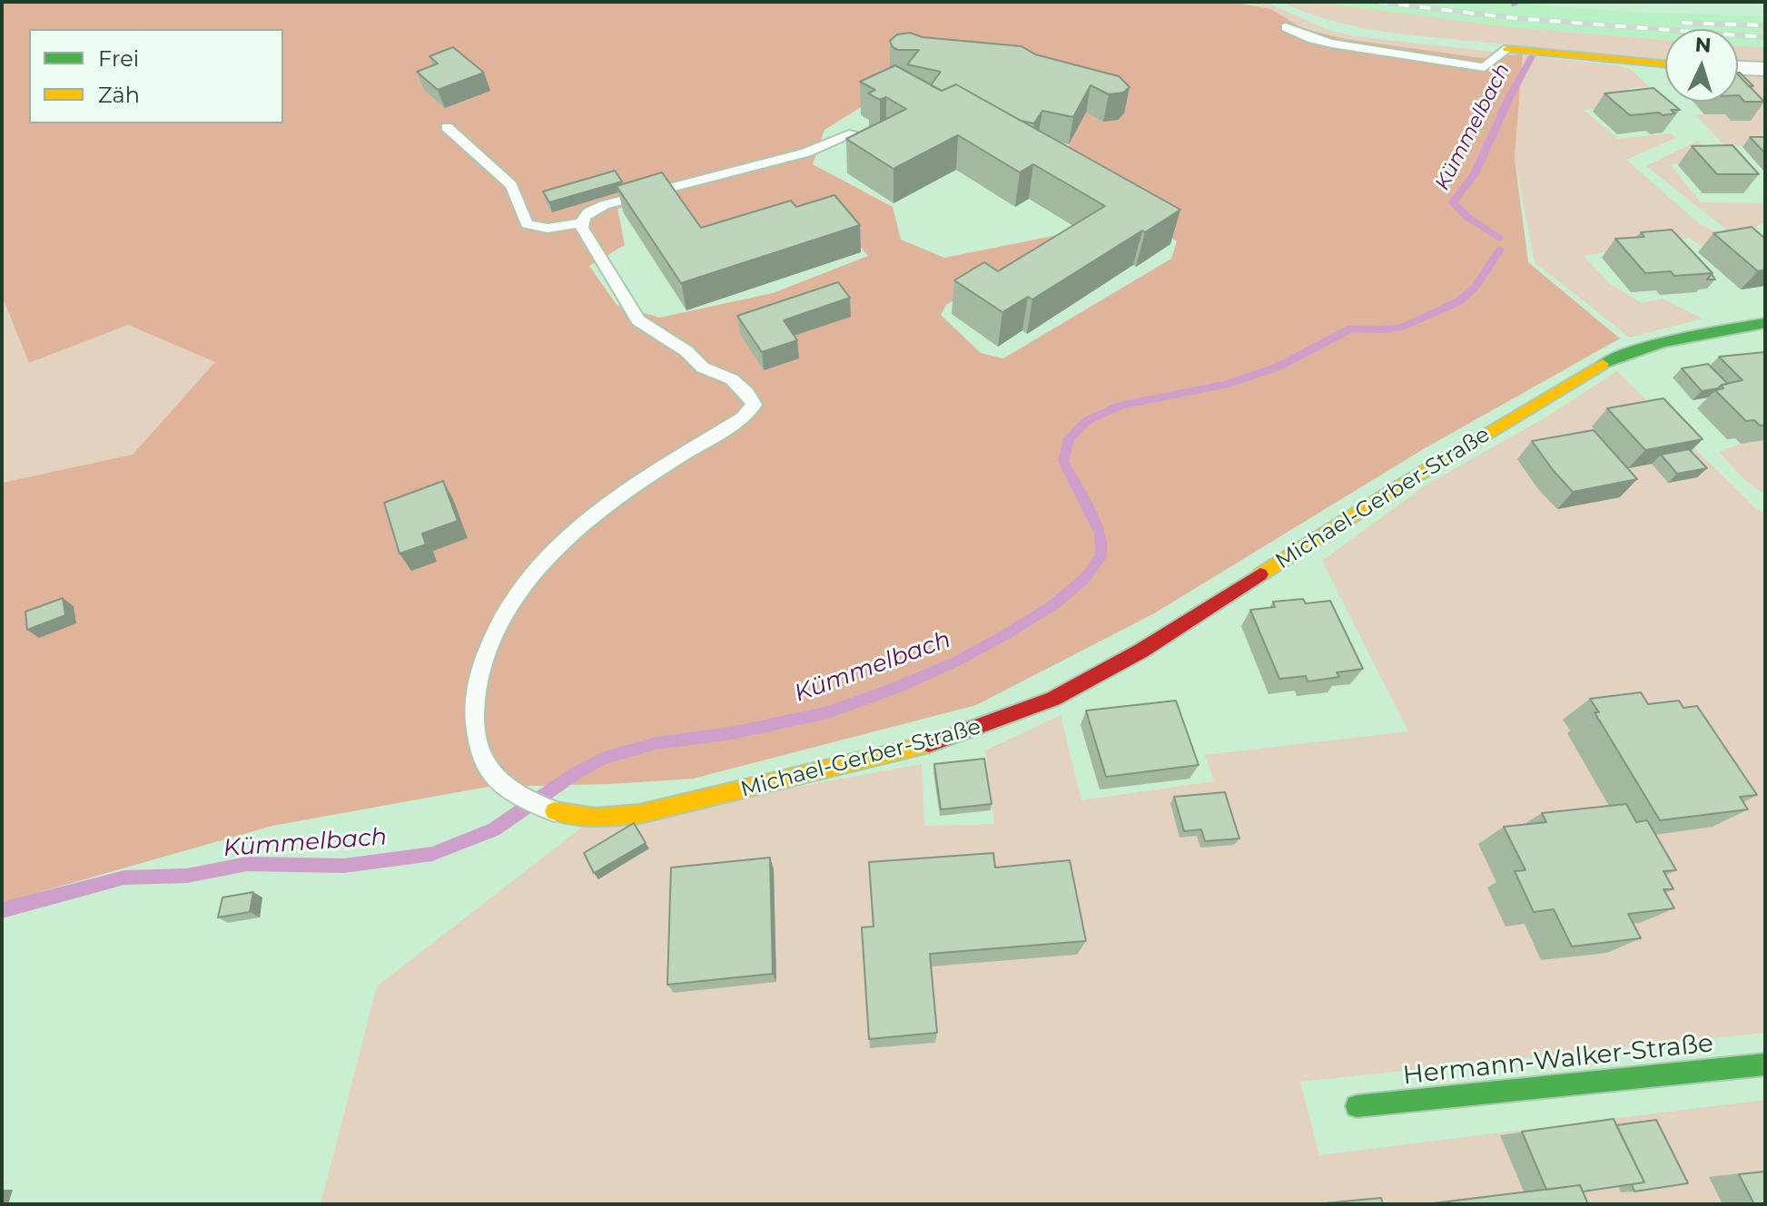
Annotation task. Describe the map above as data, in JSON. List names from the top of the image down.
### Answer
{
  "streets": {
    "street": ["Michael-Gerber-Straße", "Hermann-Walker-Straße"]
  },
  "water": ["Kümmelbach"],
  "legend": ["Frei", "Zäh"],
  "north": "top"
}
